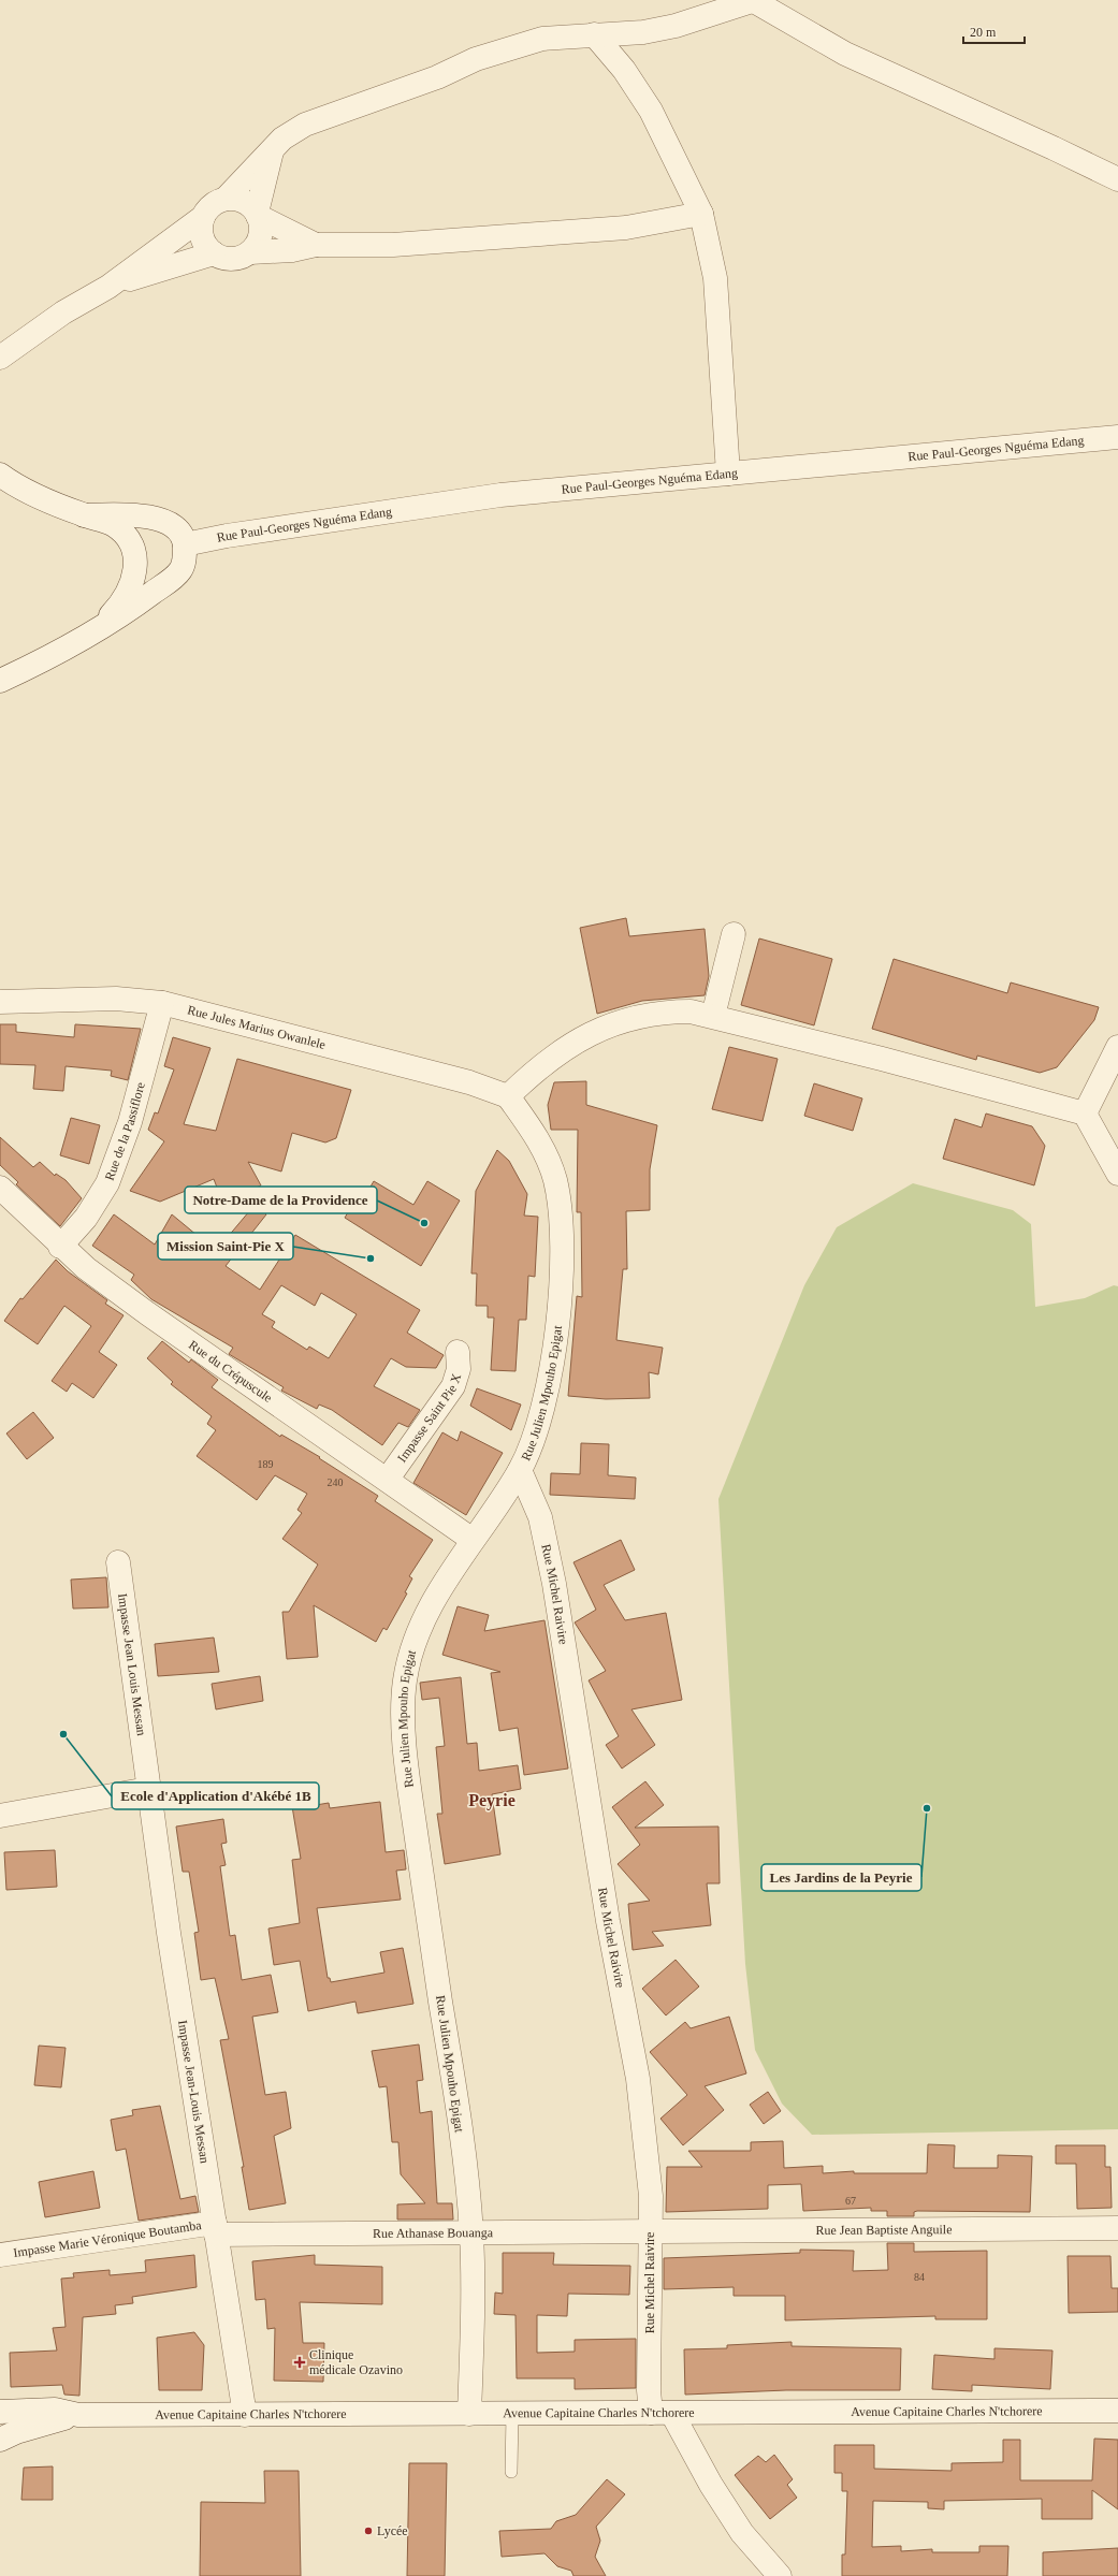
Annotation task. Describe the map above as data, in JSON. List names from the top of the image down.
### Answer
{
  "streets": {
    "street": [
      "Rue Paul-Georges Nguéma Edang",
      "Rue Jules Marius Owanlele",
      "Rue de la Passiflore",
      "Rue du Crépuscule",
      "Rue Julien Mpouho Epigat",
      "Impasse Saint Pie X",
      "Rue Michel Raivire",
      "Impasse Jean Louis Messan",
      "Impasse Jean-Louis Messan",
      "Rue Jean Baptiste Anguile",
      "Rue Athanase Bouanga",
      "Impasse Marie Véronique Boutamba",
      "Avenue Capitaine Charles N'tchorere"
    ]
  },
  "crossings": [
    ["Rue Jules Marius Owanlele", "Rue de la Passiflore"],
    ["Rue Jules Marius Owanlele", "Rue Julien Mpouho Epigat"],
    ["Rue de la Passiflore", "Rue du Crépuscule"],
    ["Rue du Crépuscule", "Rue Julien Mpouho Epigat"],
    ["Rue du Crépuscule", "Impasse Saint Pie X"],
    ["Rue Julien Mpouho Epigat", "Rue Michel Raivire"],
    ["Rue Julien Mpouho Epigat", "Rue Athanase Bouanga"],
    ["Rue Julien Mpouho Epigat", "Avenue Capitaine Charles N'tchorere"],
    ["Rue Michel Raivire", "Rue Jean Baptiste Anguile"],
    ["Rue Michel Raivire", "Rue Athanase Bouanga"],
    ["Rue Michel Raivire", "Avenue Capitaine Charles N'tchorere"],
    ["Impasse Jean Louis Messan", "Impasse Jean-Louis Messan"],
    ["Impasse Jean-Louis Messan", "Rue Athanase Bouanga"],
    ["Impasse Jean-Louis Messan", "Impasse Marie Véronique Boutamba"],
    ["Impasse Jean-Louis Messan", "Avenue Capitaine Charles N'tchorere"],
    ["Rue Jean Baptiste Anguile", "Rue Athanase Bouanga"],
    ["Rue Athanase Bouanga", "Impasse Marie Véronique Boutamba"]
  ],
  "districts": ["Peyrie"],
  "places": {
    "other": [
      "Notre-Dame de la Providence",
      "Mission Saint-Pie X",
      "Ecole d'Application d'Akébé 1B",
      "Les Jardins de la Peyrie",
      "Lycée"
    ],
    "health": ["Clinique médicale Ozavino"]
  },
  "house_numbers": [
    "189",
    "240",
    "67",
    "84"
  ],
  "scale_bar": "20 m"
}
